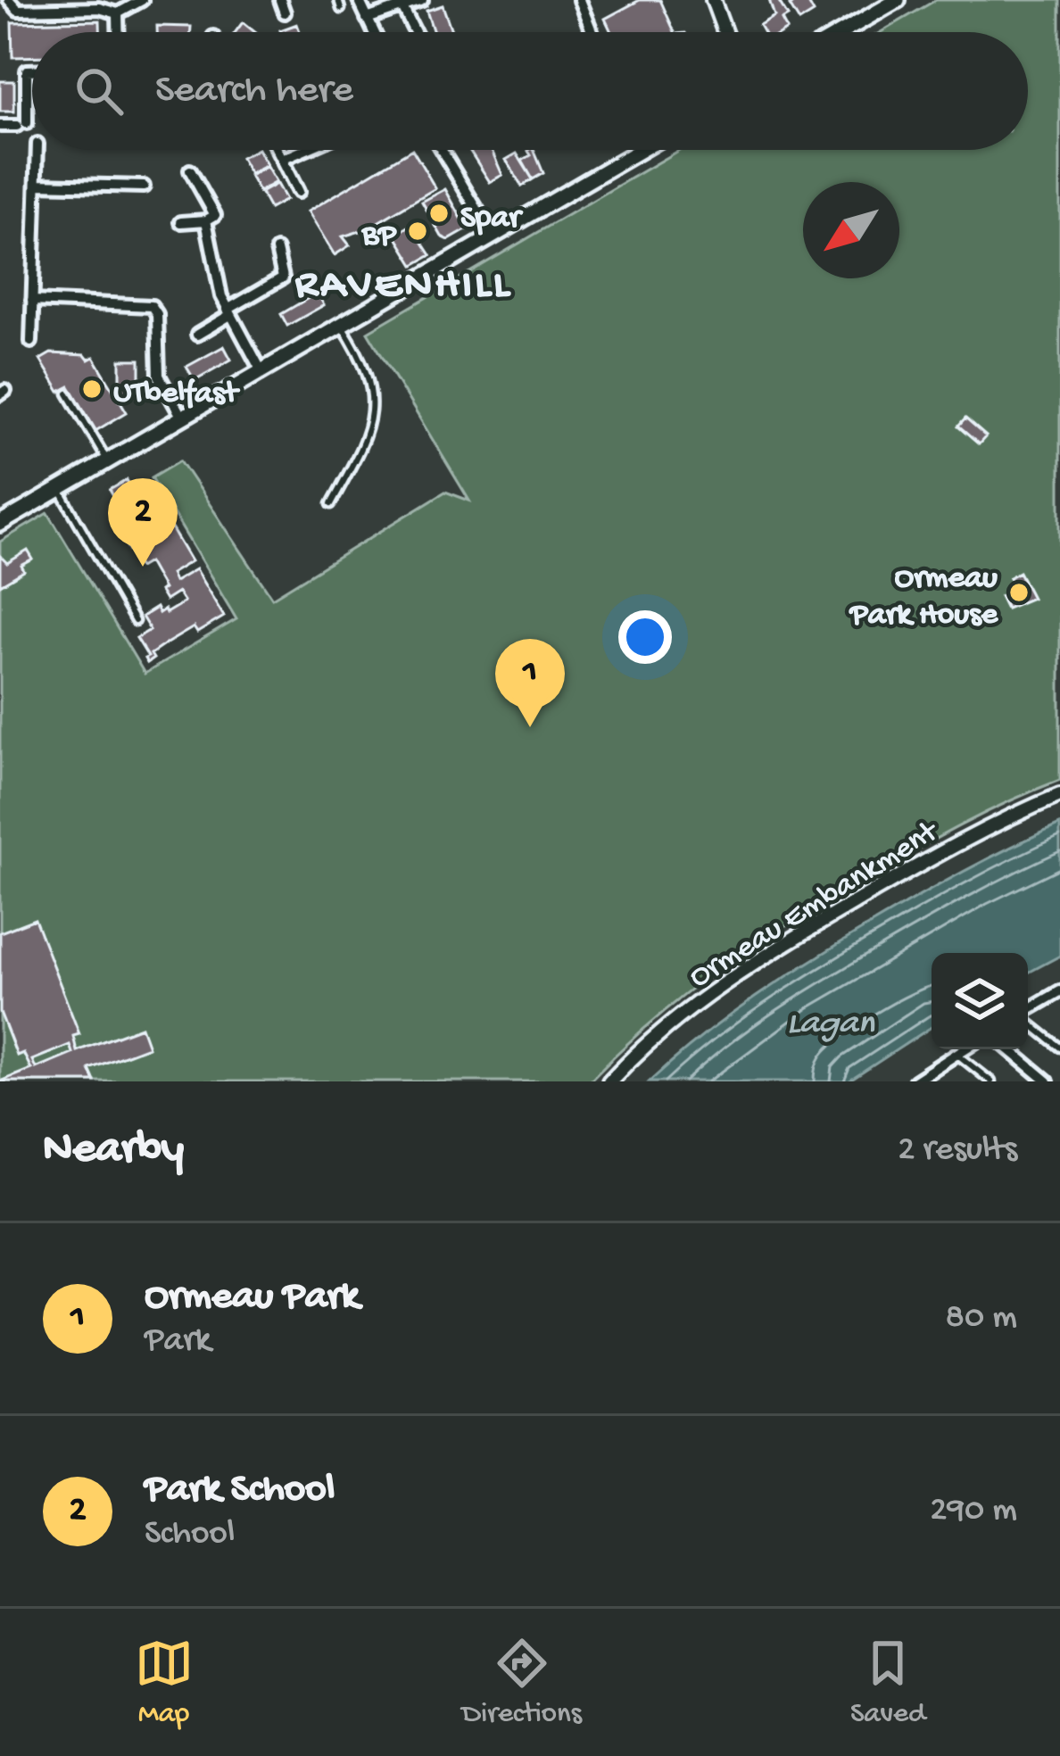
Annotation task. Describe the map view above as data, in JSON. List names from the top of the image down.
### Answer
{
  "streets": {
    "street": ["Ormeau Embankment"]
  },
  "districts": ["RAVENHILL"],
  "water": ["Lagan"],
  "places": [
    "Spar",
    "BP",
    "UTbelfast",
    "Ormeau Park House"
  ],
  "north": "bottom left",
  "page": {
    "search": "Search here",
    "pins": ["2", "1"],
    "heading": ["Nearby", "2 results"],
    "list": [
      {
        "mark": "1",
        "name": "Ormeau Park",
        "note": "Park",
        "value": "80 m"
      },
      {
        "mark": "2",
        "name": "Park School",
        "note": "School",
        "value": "290 m"
      }
    ],
    "nav": ["Map", "Directions", "Saved"]
  }
}
